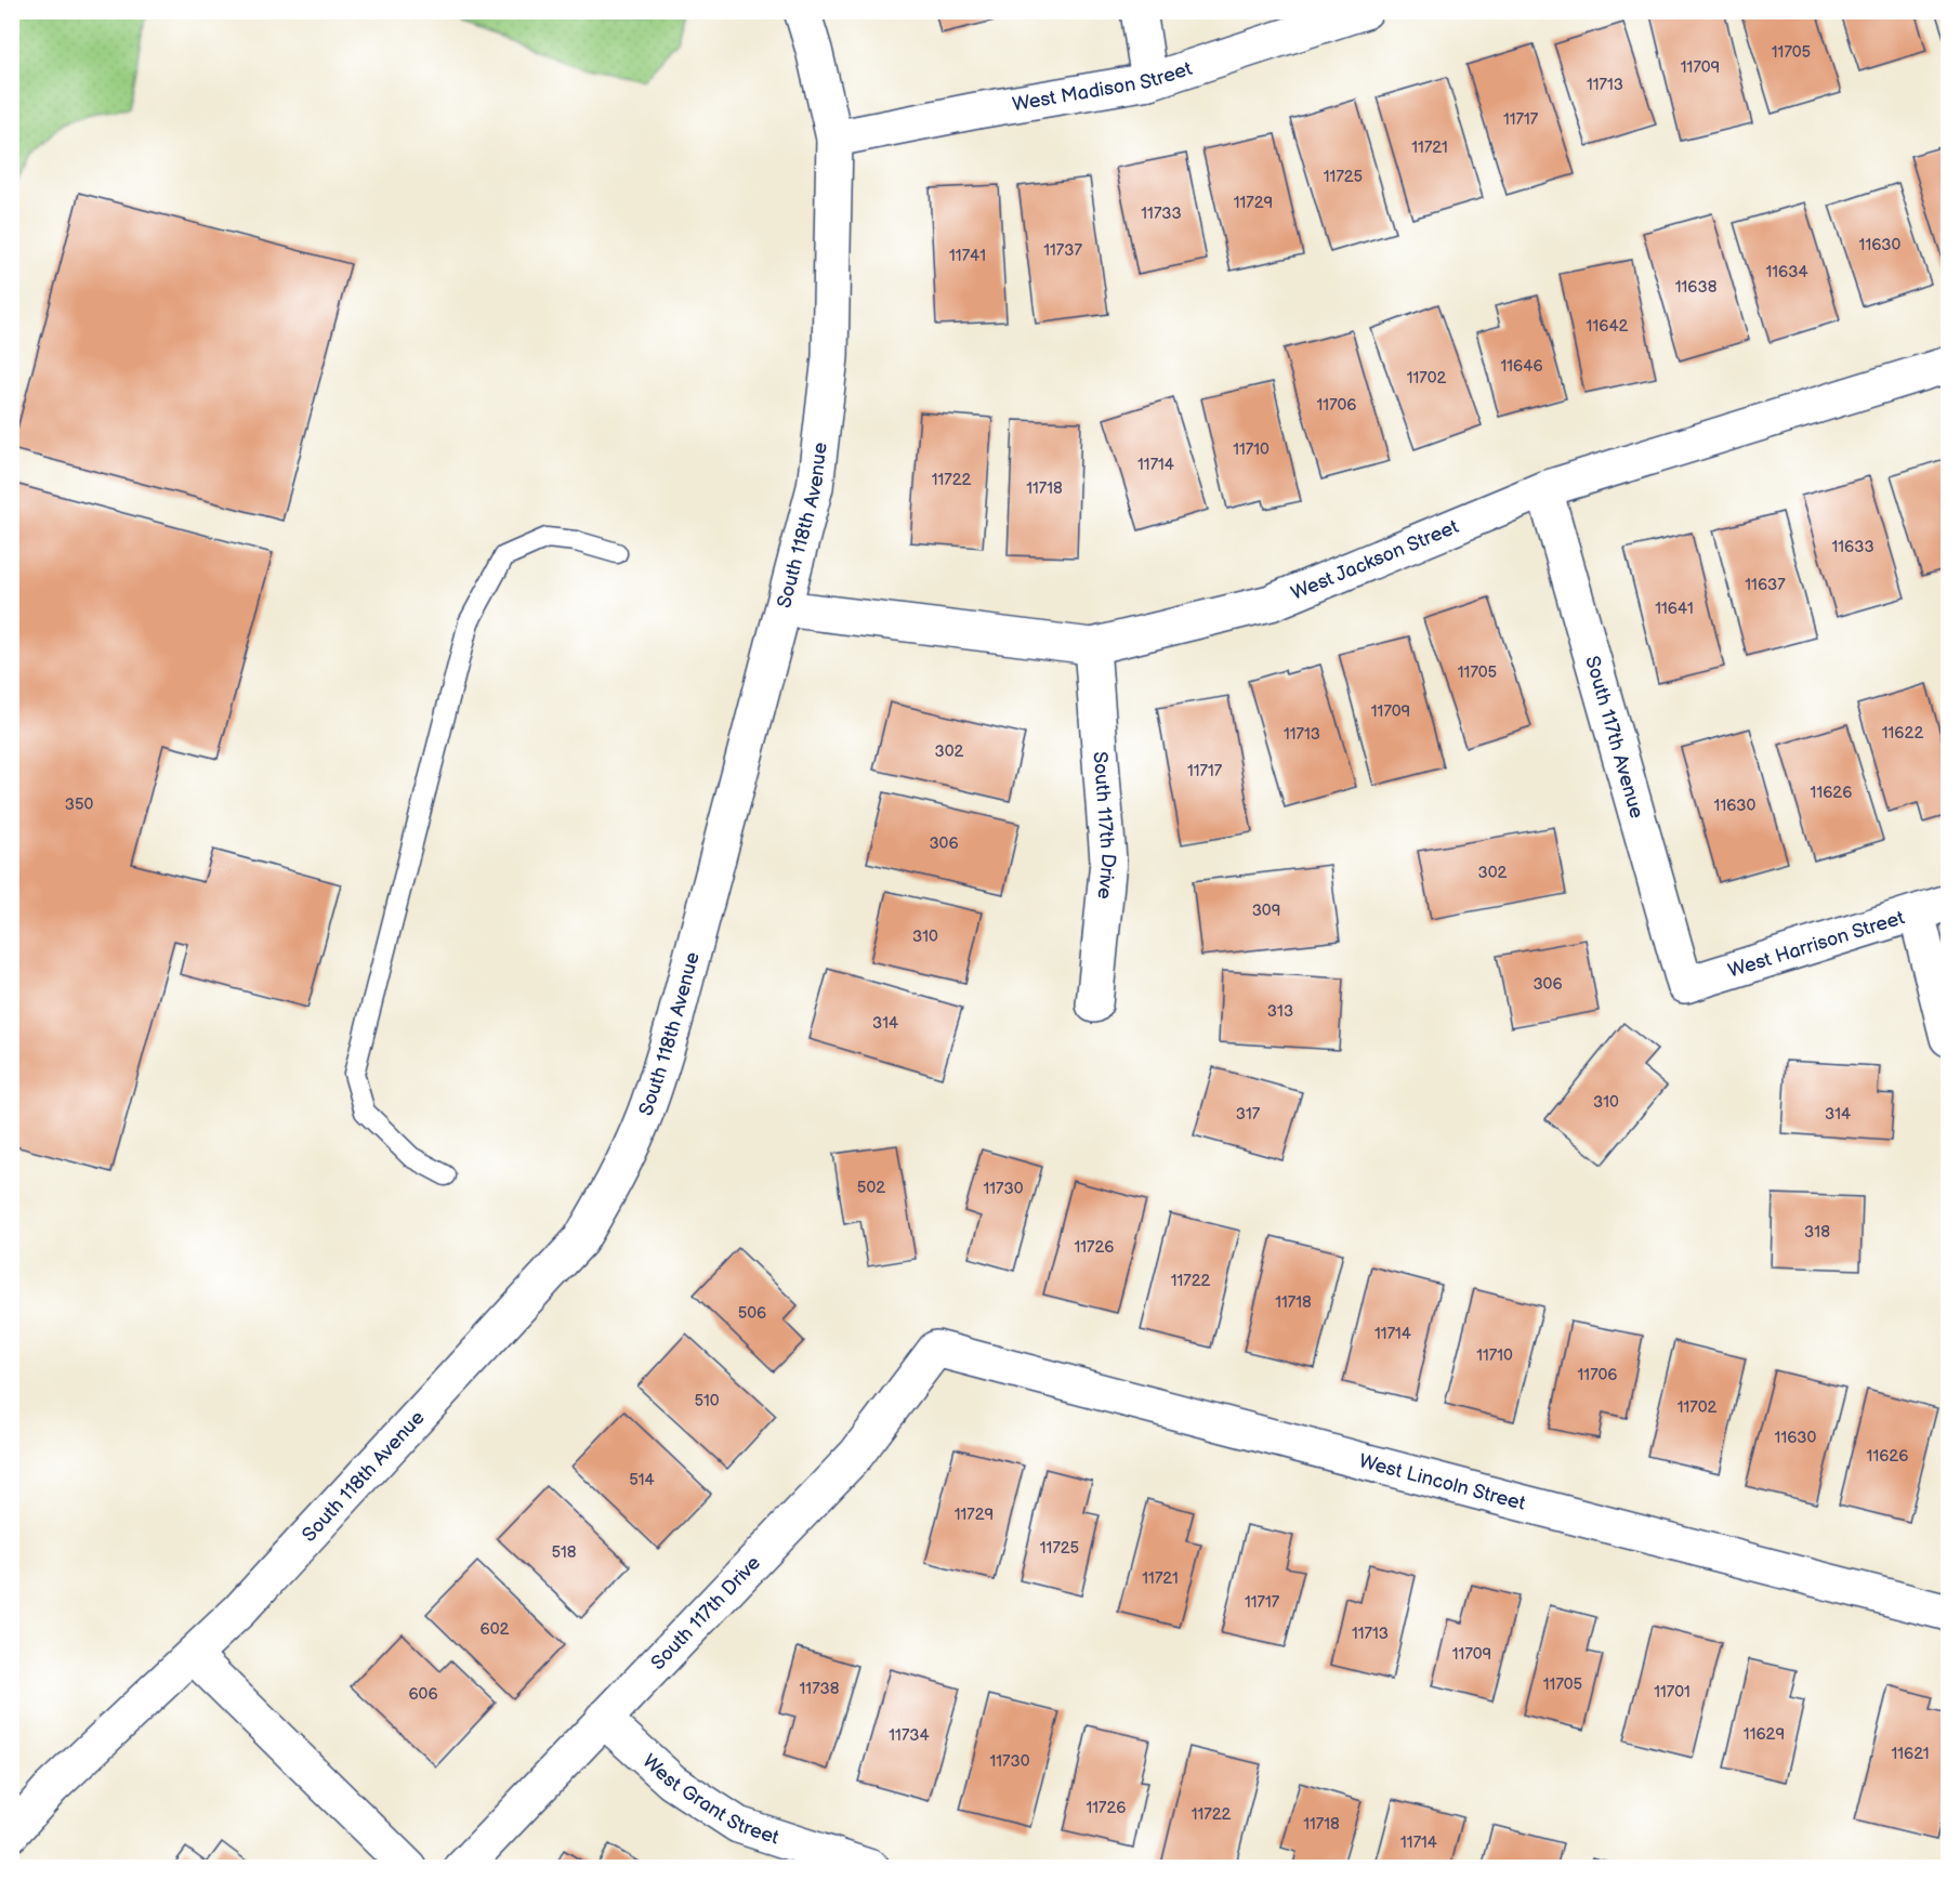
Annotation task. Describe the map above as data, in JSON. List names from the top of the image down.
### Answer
{
  "streets": {
    "street": [
      "West Madison Street",
      "South 118th Avenue",
      "West Jackson Street",
      "South 117th Avenue",
      "South 117th Drive",
      "West Harrison Street",
      "West Lincoln Street",
      "West Grant Street"
    ]
  },
  "crossings": [
    ["West Madison Street", "South 118th Avenue"],
    ["South 118th Avenue", "West Jackson Street"],
    ["West Jackson Street", "South 117th Avenue"],
    ["West Jackson Street", "South 117th Drive"],
    ["South 117th Avenue", "West Harrison Street"],
    ["South 117th Drive", "West Lincoln Street"],
    ["South 117th Drive", "West Grant Street"]
  ],
  "house_numbers": [
    "11705",
    "11709",
    "11713",
    "11717",
    "11721",
    "11725",
    "11729",
    "11733",
    "11630",
    "11737",
    "11741",
    "11634",
    "11638",
    "11642",
    "11646",
    "11702",
    "11706",
    "11710",
    "11714",
    "11722",
    "11718",
    "11633",
    "11637",
    "11641",
    "11705",
    "11709",
    "11622",
    "11713",
    "302",
    "11717",
    "11626",
    "350",
    "11630",
    "306",
    "302",
    "309",
    "310",
    "306",
    "313",
    "314",
    "310",
    "317",
    "314",
    "502",
    "11730",
    "318",
    "11726",
    "11722",
    "11718",
    "506",
    "11714",
    "11710",
    "11706",
    "510",
    "11702",
    "11630",
    "11626",
    "514",
    "11729",
    "11725",
    "518",
    "11721",
    "11717",
    "602",
    "11713",
    "11709",
    "11705",
    "11738",
    "11701",
    "606",
    "11629",
    "11734",
    "11621",
    "11730",
    "11726",
    "11722",
    "11718",
    "11714"
  ]
}
